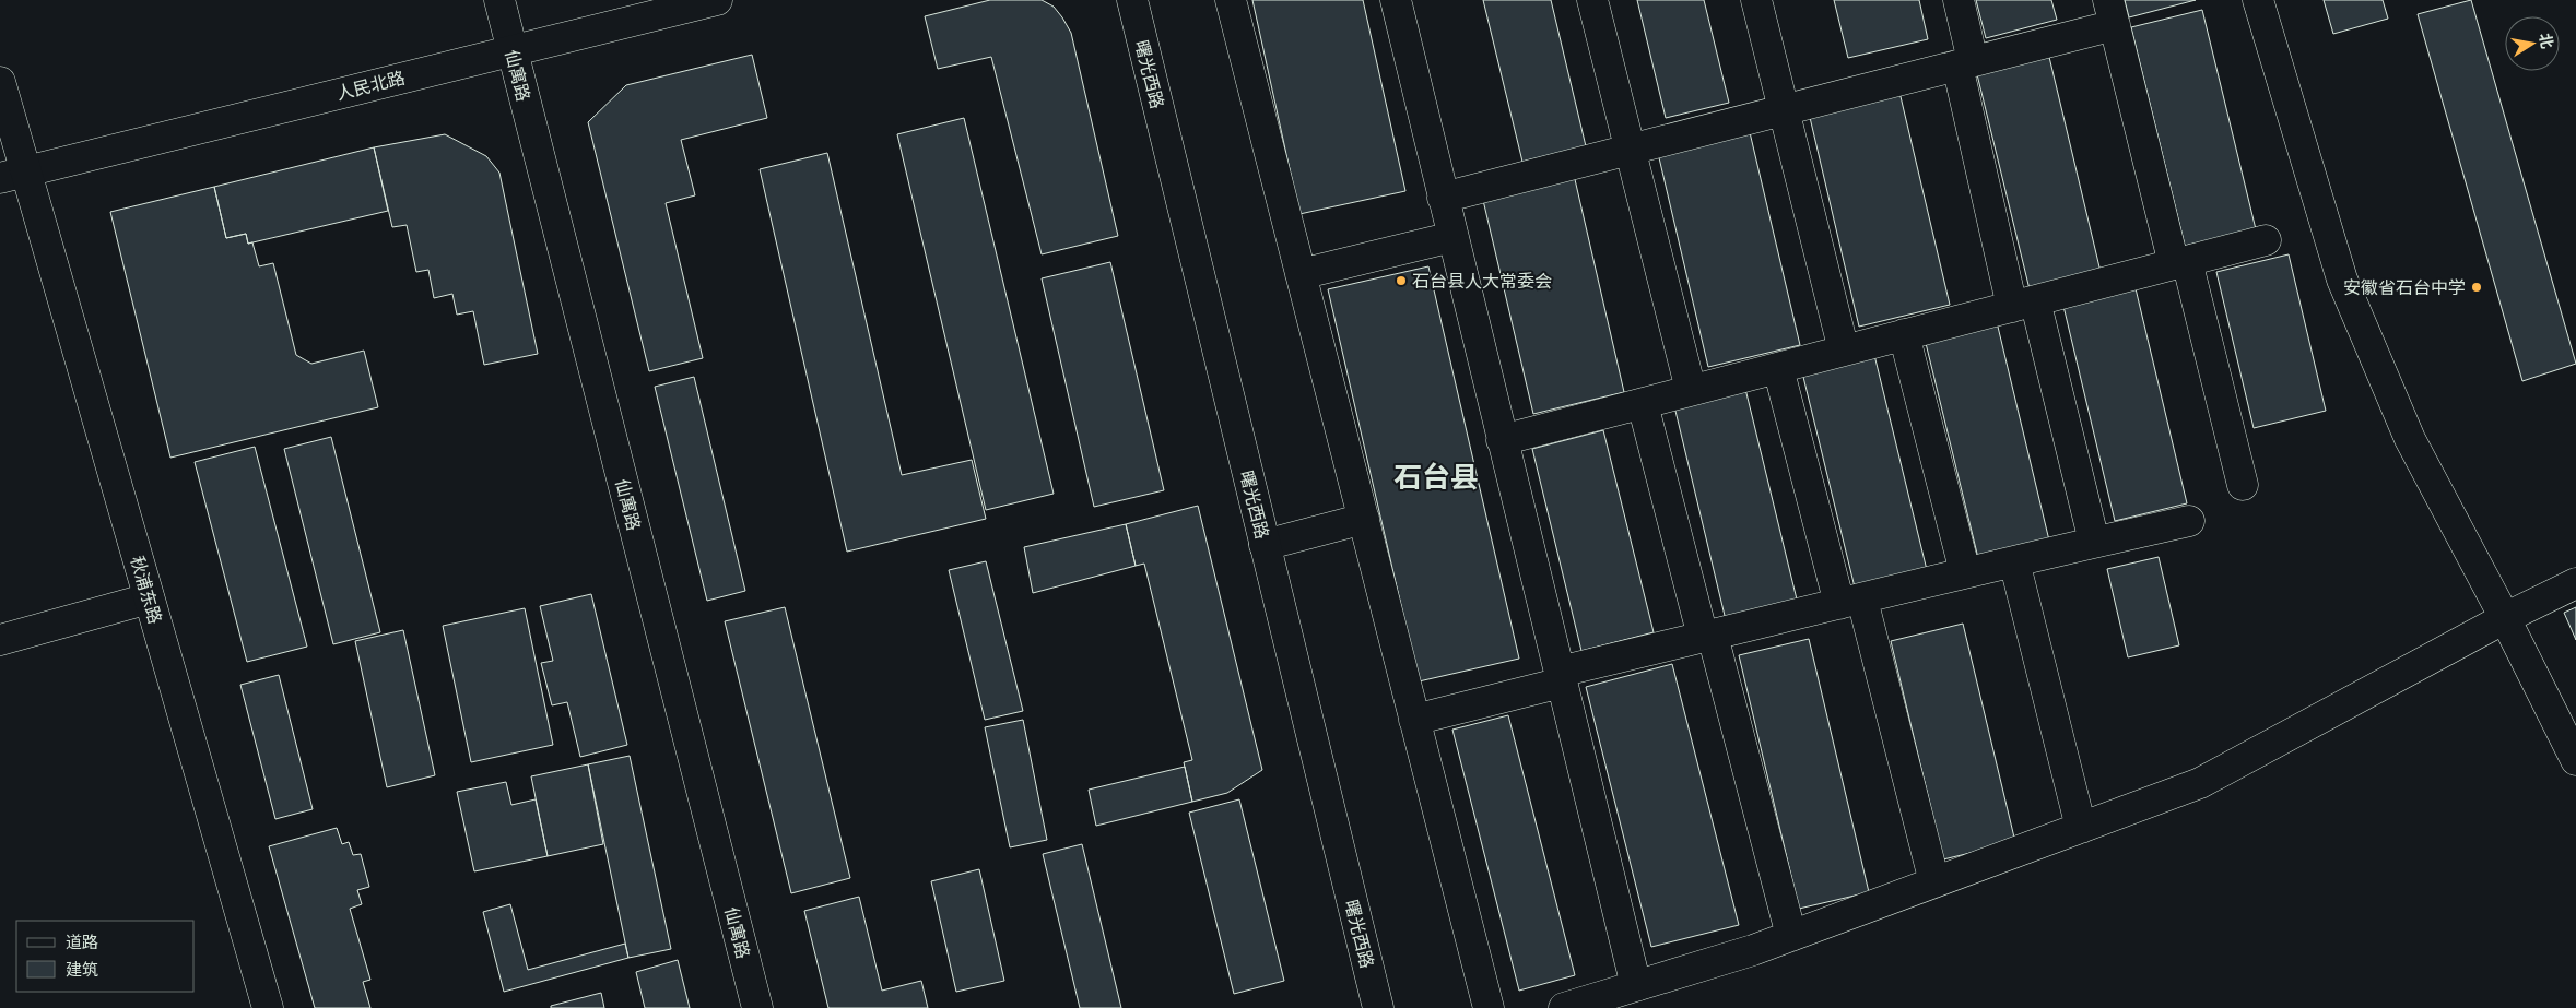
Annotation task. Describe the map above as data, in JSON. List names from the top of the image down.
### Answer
{
  "streets": {
    "main road": [
      "曙光西路",
      "仙寓路",
      "人民北路",
      "秋浦东路"
    ]
  },
  "crossings": [
    ["仙寓路", "人民北路"],
    ["人民北路", "秋浦东路"]
  ],
  "districts": ["石台县"],
  "places": ["石台县人大常委会", "安徽省石台中学"],
  "legend": ["道路", "建筑"],
  "north": "right"
}
